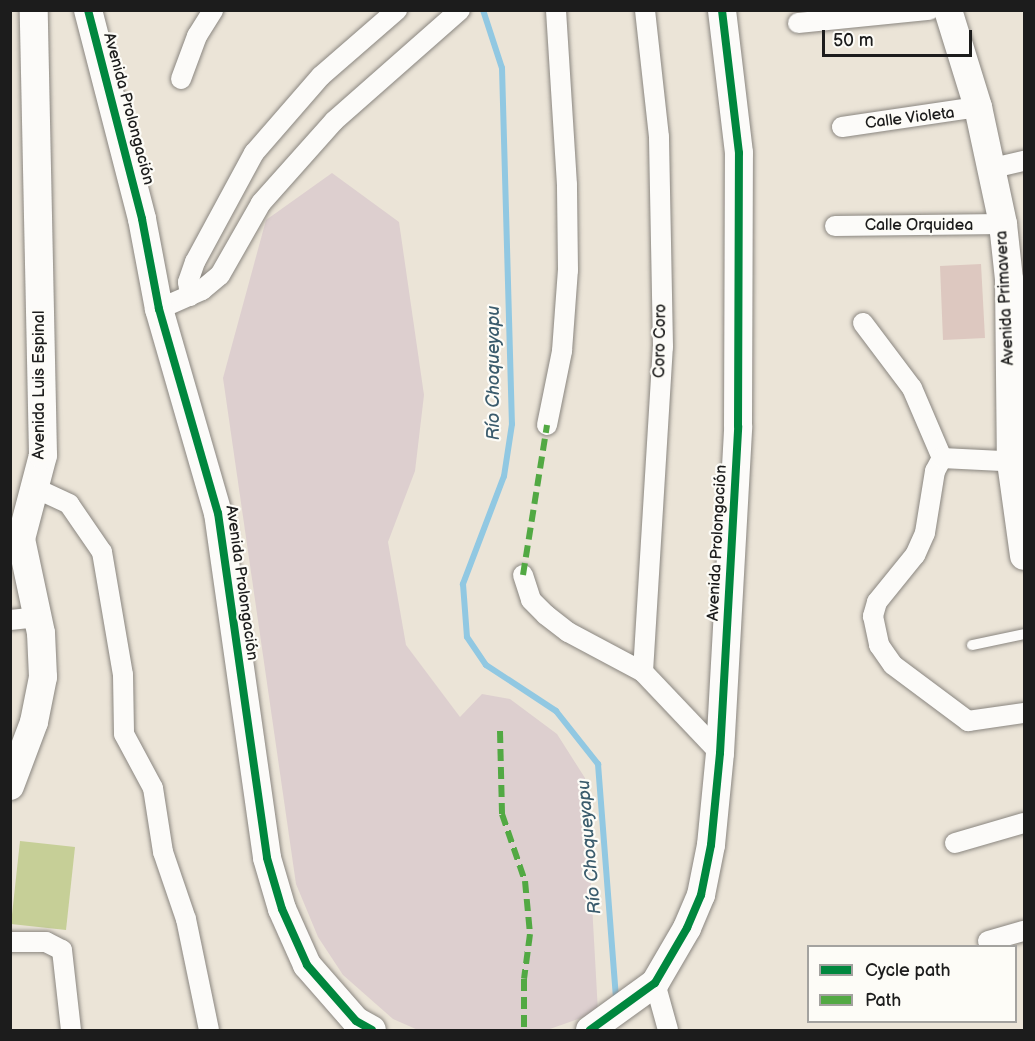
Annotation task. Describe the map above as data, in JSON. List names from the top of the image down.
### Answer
{
  "streets": {
    "street": [
      "Avenida Prolongación",
      "Calle Violeta",
      "Calle Orquidea",
      "Avenida Primavera",
      "Coro Coro",
      "Avenida Luis Espinal"
    ]
  },
  "crossings": [
    ["Calle Violeta", "Avenida Primavera"],
    ["Calle Orquidea", "Avenida Primavera"]
  ],
  "water": ["Río Choqueyapu"],
  "legend": ["Cycle path", "Path"],
  "scale_bar": "50 m"
}
